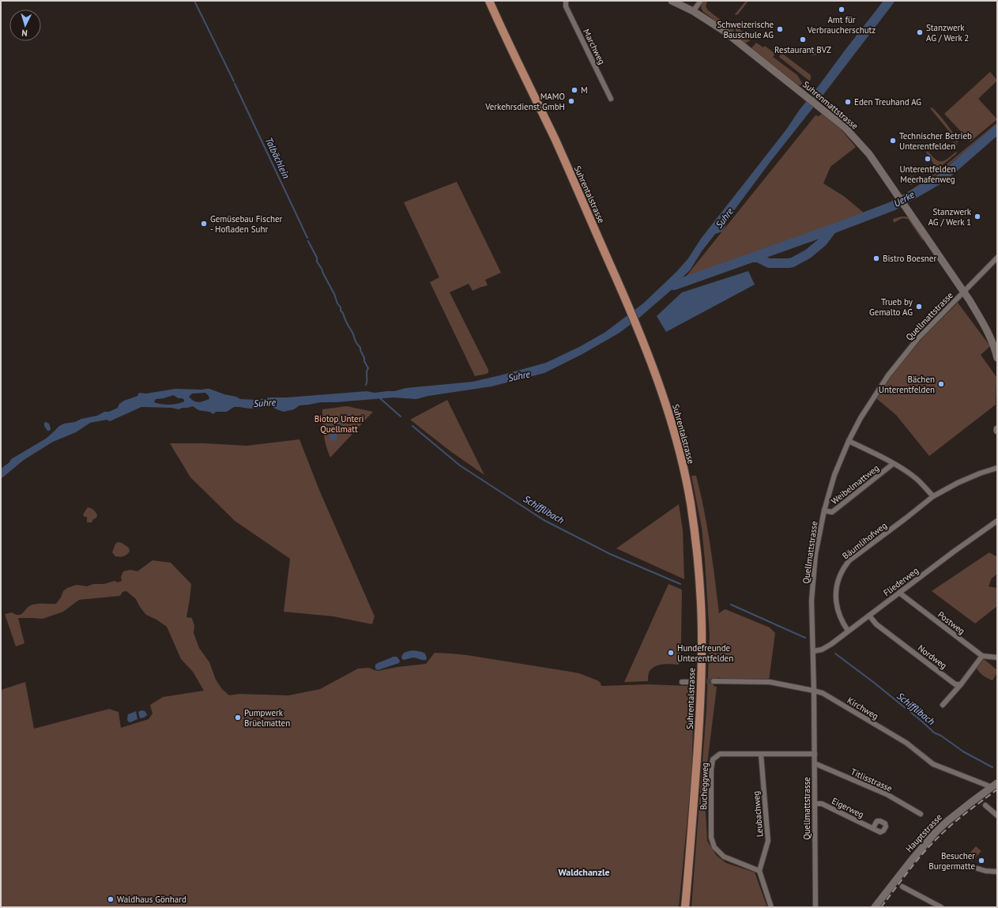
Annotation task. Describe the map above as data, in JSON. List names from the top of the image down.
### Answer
{
  "streets": {
    "main road": ["Suhrentalstrasse"],
    "street": [
      "Marchweg",
      "Suhrenmattstrasse",
      "Quellmattstrasse",
      "Weibelmattweg",
      "Bäumlihofweg",
      "Fliederweg",
      "Postweg",
      "Nordweg",
      "Kirchweg",
      "Titlisstrasse",
      "Bucheggweg",
      "Eigerweg",
      "Leubachweg",
      "Hauptstrasse"
    ]
  },
  "crossings": [
    ["Suhrenmattstrasse", "Quellmattstrasse"],
    ["Quellmattstrasse", "Weibelmattweg"],
    ["Quellmattstrasse", "Fliederweg"],
    ["Quellmattstrasse", "Kirchweg"],
    ["Quellmattstrasse", "Titlisstrasse"],
    ["Quellmattstrasse", "Bucheggweg"],
    ["Quellmattstrasse", "Eigerweg"],
    ["Weibelmattweg", "Bäumlihofweg"],
    ["Bäumlihofweg", "Fliederweg"],
    ["Fliederweg", "Postweg"],
    ["Fliederweg", "Nordweg"],
    ["Kirchweg", "Hauptstrasse"],
    ["Bucheggweg", "Leubachweg"]
  ],
  "districts": ["Waldchanzle"],
  "water": [
    "Talbächlein",
    "Uerke",
    "Suhre",
    "Schifflibach"
  ],
  "parks": ["Biotop Unteri Quellmatt"],
  "places": [
    "Amt für Verbraucherschutz",
    "Schweizerische Bauschule AG",
    "Stanzwerk AG / Werk 2",
    "Restaurant BVZ",
    "M",
    "MAMO Verkehrsdienst GmbH",
    "Eden Treuhand AG",
    "Technischer Betrieb Unterentfelden",
    "Unterentfelden Meerhafenweg",
    "Stanzwerk AG / Werk 1",
    "Gemüsebau Fischer - Hofladen Suhr",
    "Bistro Boesner",
    "Trueb by Gemalto AG",
    "Bächen Unterentfelden",
    "Hundefreunde Unterentfelden",
    "Pumpwerk Brüelmatten",
    "Besucher Burgermatte",
    "Waldhaus Gönhard"
  ],
  "north": "bottom"
}
